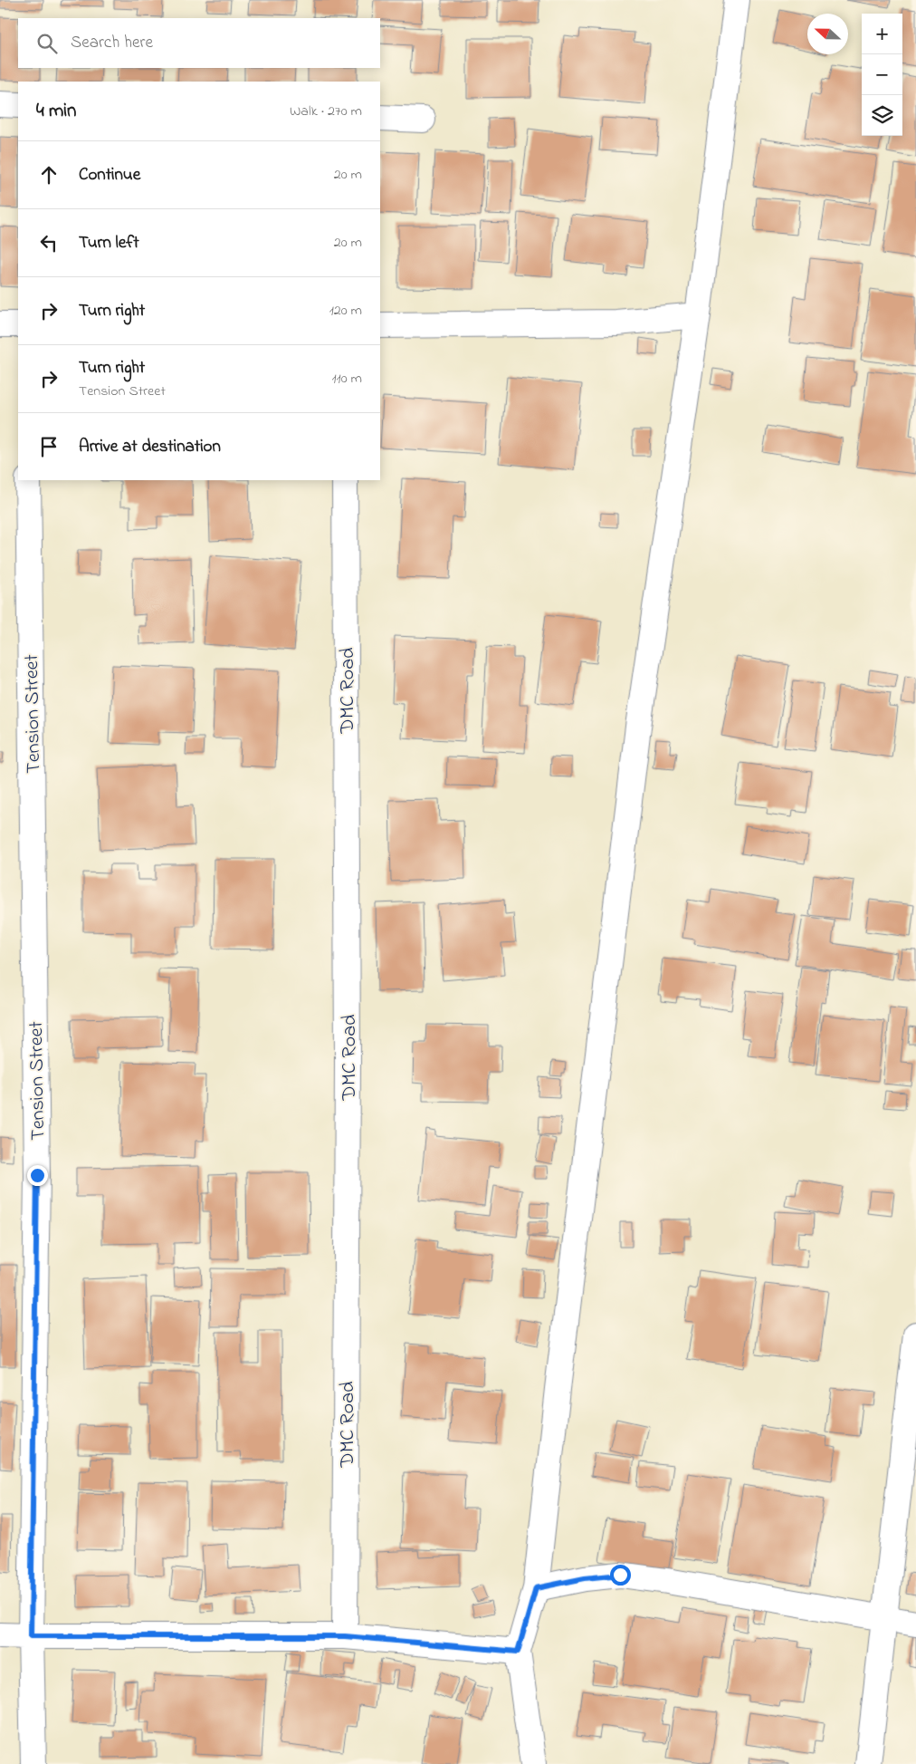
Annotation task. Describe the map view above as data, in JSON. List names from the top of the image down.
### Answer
{
  "streets": {
    "street": ["DMC Road", "Tension Street"]
  },
  "north": "left",
  "page": {
    "map_buttons": ["+", "−"],
    "search": "Search here",
    "heading": ["4 min", "Walk · 270 m"],
    "list": [
      ["Continue", "20 m"],
      ["Turn left", "20 m"],
      ["Turn right", "120 m"],
      ["Turn right", "Tension Street", "110 m"],
      "Arrive at destination"
    ]
  }
}
